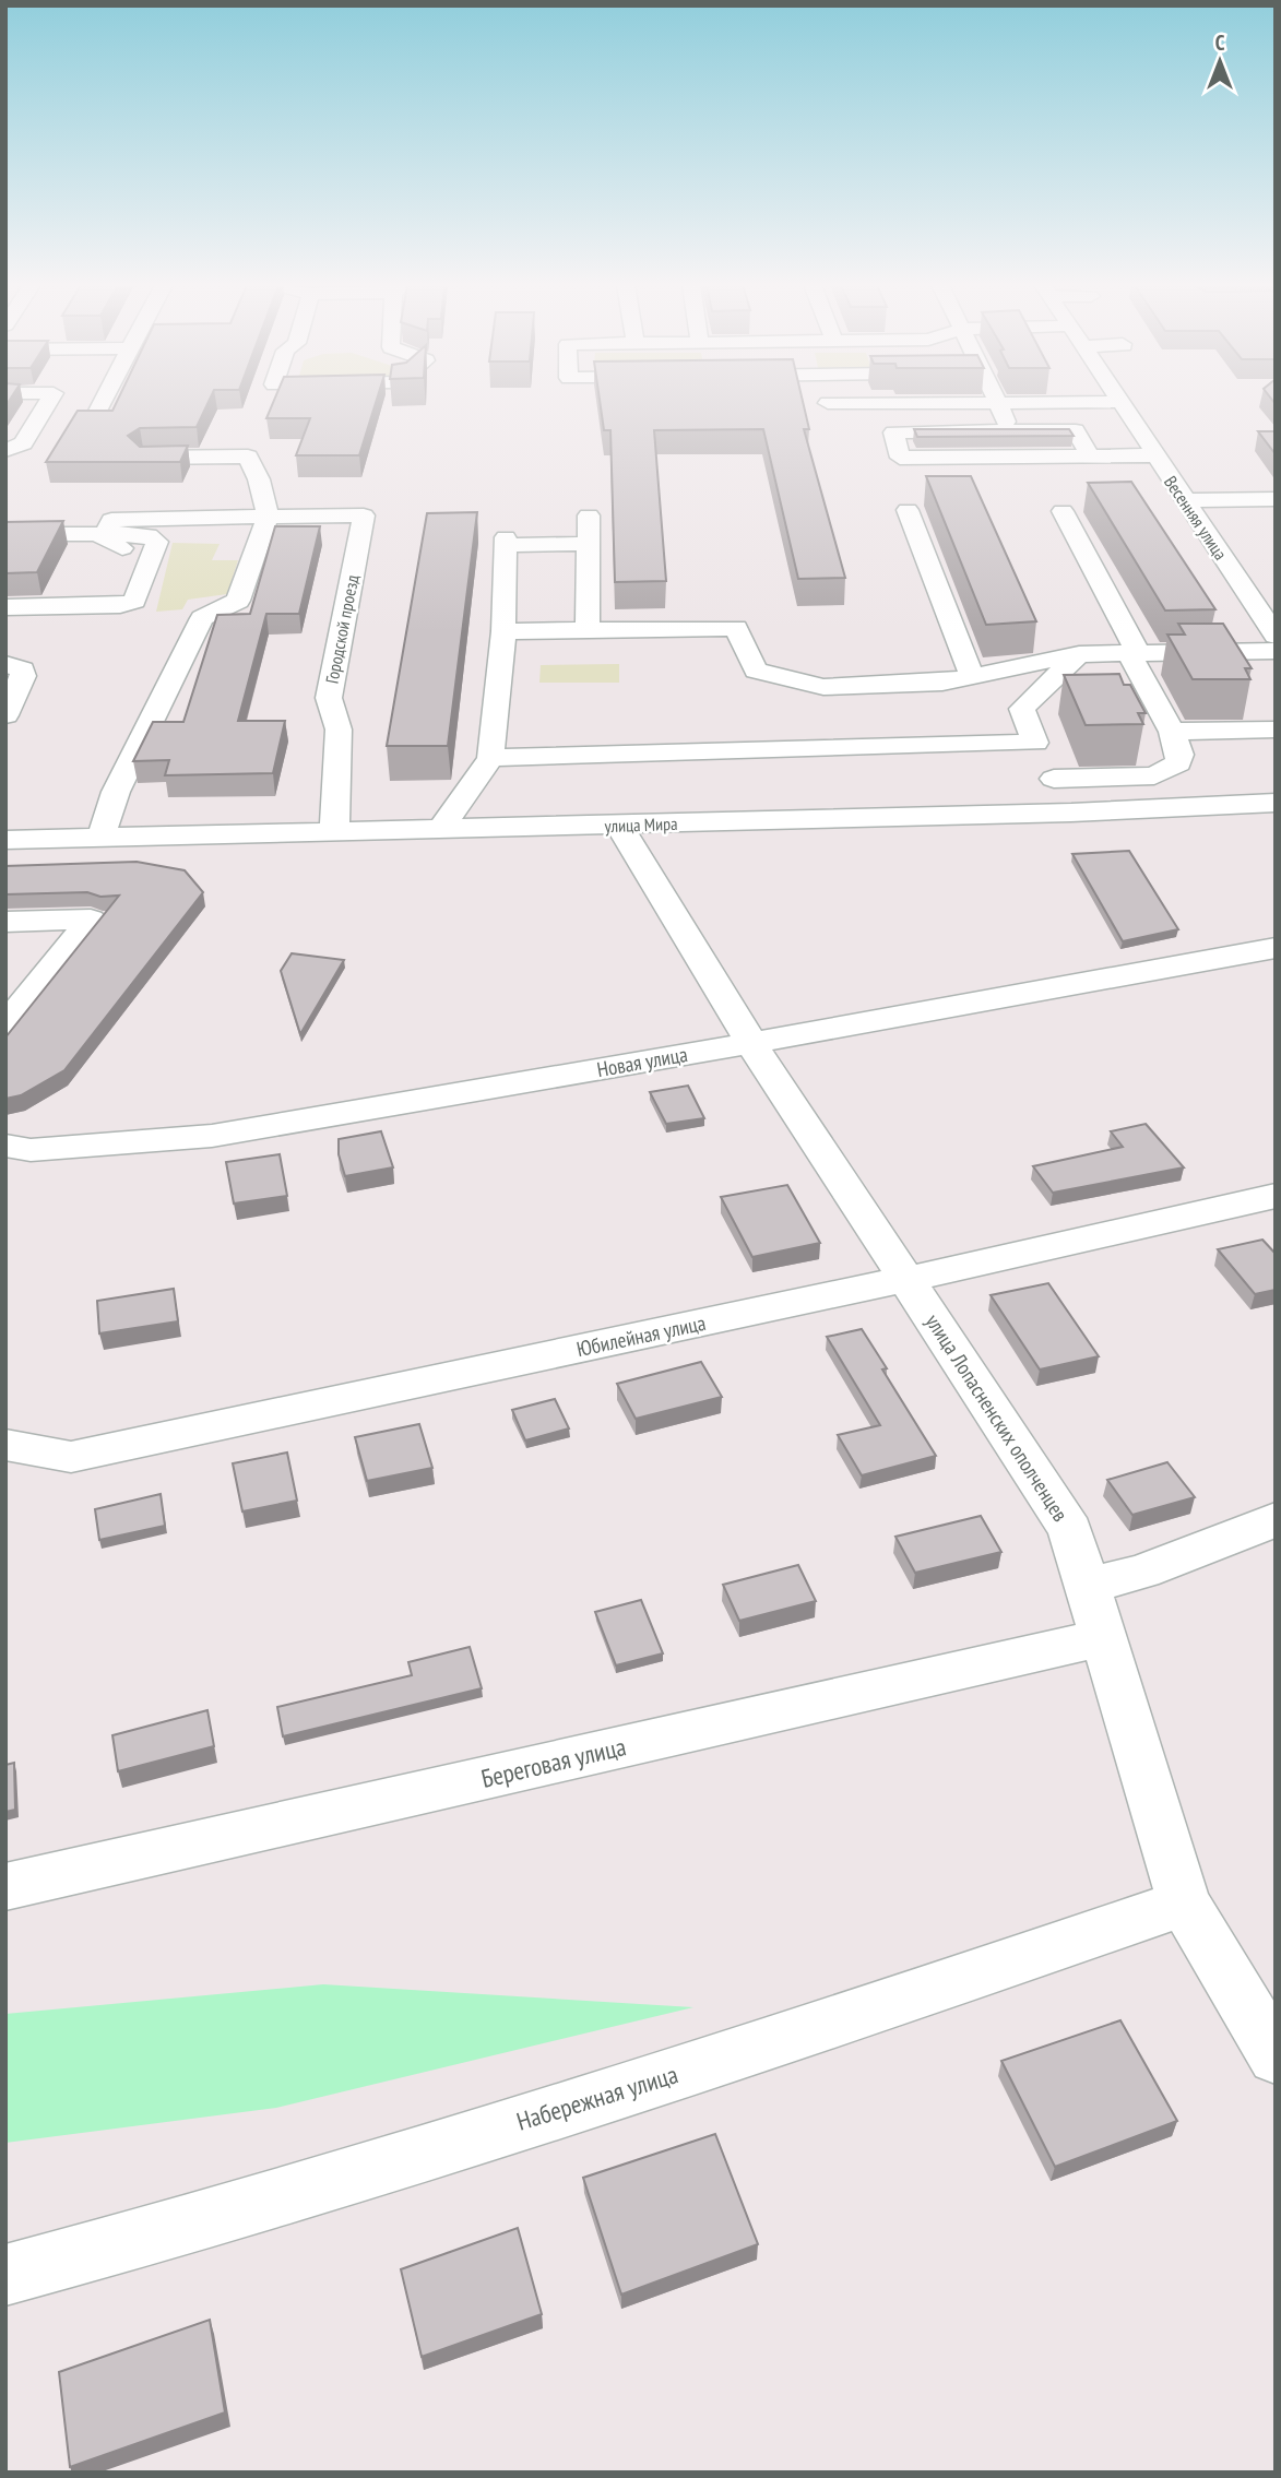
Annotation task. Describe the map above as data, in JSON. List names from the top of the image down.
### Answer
{
  "streets": {
    "street": [
      "Весенняя улица",
      "Городской проезд",
      "улица Мира",
      "Новая улица",
      "Юбилейная улица",
      "улица Лопасненских ополченцев",
      "Береговая улица",
      "Набережная улица"
    ]
  },
  "crossings": [
    ["Городской проезд", "улица Мира"],
    ["улица Мира", "улица Лопасненских ополченцев"],
    ["Новая улица", "улица Лопасненских ополченцев"],
    ["Юбилейная улица", "улица Лопасненских ополченцев"],
    ["улица Лопасненских ополченцев", "Береговая улица"],
    ["улица Лопасненских ополченцев", "Набережная улица"]
  ],
  "north": "top"
}
